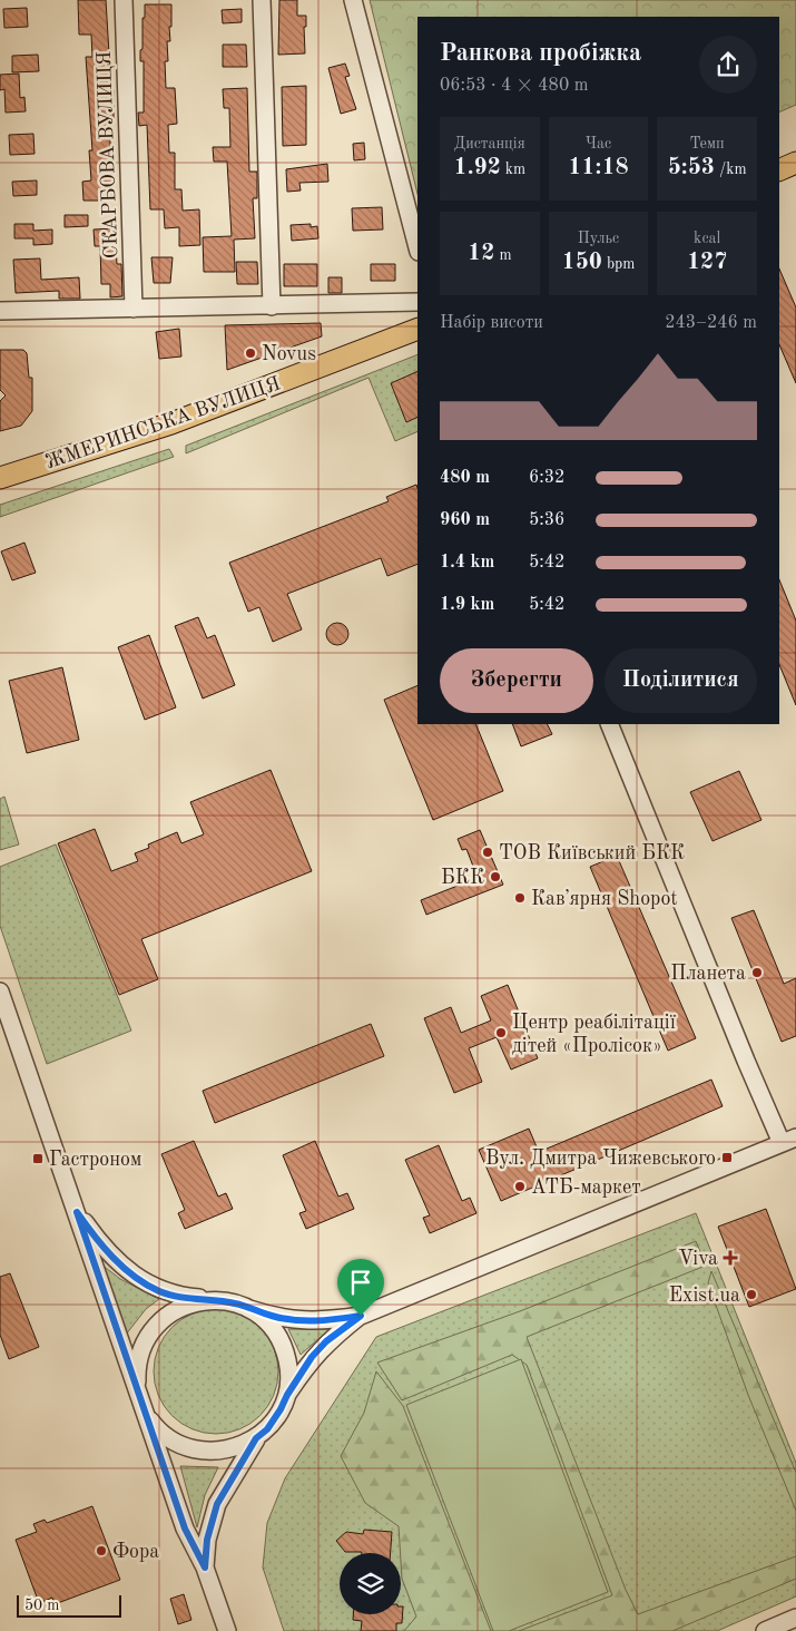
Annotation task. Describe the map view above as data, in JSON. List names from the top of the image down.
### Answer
{
  "streets": {
    "main road": ["ЖМЕРИНСЬКА ВУЛИЦЯ"],
    "street": ["СКАРБОВА ВУЛИЦЯ"]
  },
  "places": {
    "other": [
      "Novus",
      "ТОВ Київський БКК",
      "БКК",
      "Кавʼярня Shopot",
      "Планета",
      "Центр реабілітації дітей «Пролісок»",
      "АТБ-маркет",
      "Exist.ua",
      "Фора"
    ],
    "transit": ["Вул. Дмитра Чижевського", "Гастроном"],
    "health": ["Viva"]
  },
  "scale_bar": "50 m",
  "page": {
    "heading": ["Ранкова пробіжка", "06:53 · 4 × 480 m"],
    "stats": [
      ["Дистанція", "1.92 km"],
      ["Час", "11:18"],
      ["Темп", "5:53 /km"],
      ["12 m"],
      ["Пульс", "150 bpm"],
      ["kcal", "127"]
    ],
    "chart": ["Набір висоти", "243–246 m"],
    "list": [
      {
        "name": "480 m",
        "note": "6:32"
      },
      {
        "name": "960 m",
        "note": "5:36"
      },
      {
        "name": "1.4 km",
        "note": "5:42"
      },
      {
        "name": "1.9 km",
        "note": "5:42"
      }
    ],
    "buttons": ["Зберегти", "Поділитися"],
    "scale": "50 m"
  }
}
